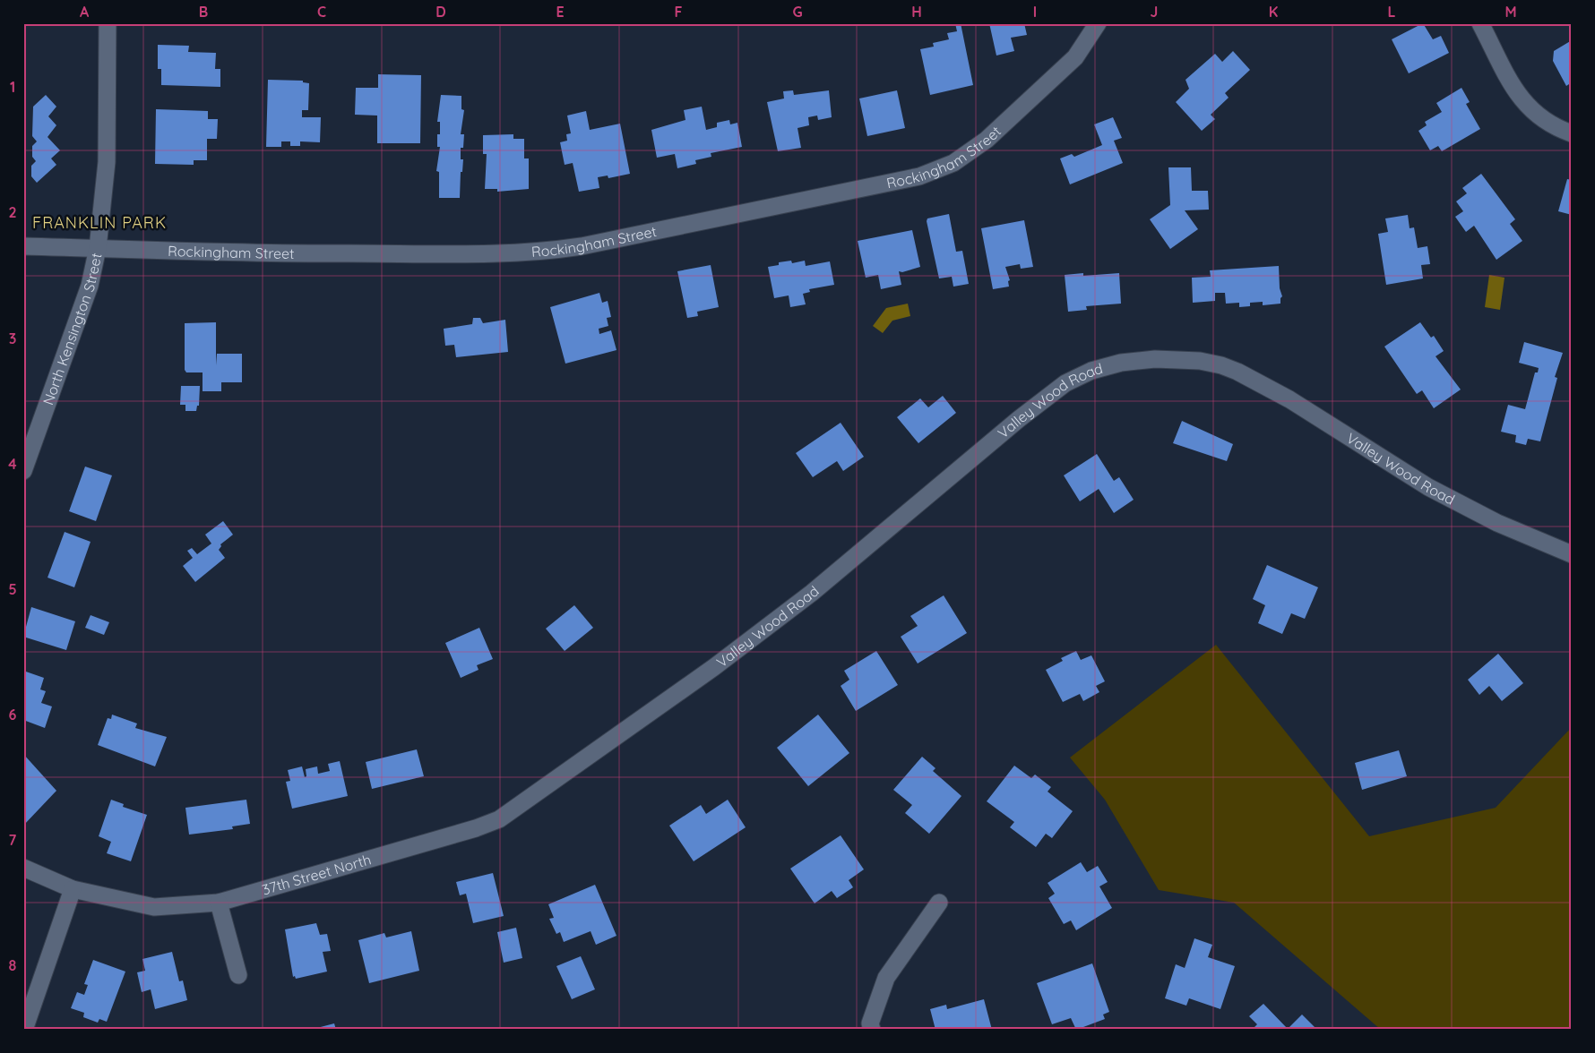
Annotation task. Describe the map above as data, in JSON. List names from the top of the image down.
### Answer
{
  "streets": {
    "street": [
      "Rockingham Street",
      "North Kensington Street",
      "Valley Wood Road",
      "37th Street North"
    ]
  },
  "crossings": [
    ["Rockingham Street", "North Kensington Street"],
    ["Valley Wood Road", "37th Street North"]
  ],
  "districts": ["FRANKLIN PARK"],
  "grid": {
    "columns": [
      "A",
      "B",
      "C",
      "D",
      "E",
      "F",
      "G",
      "H",
      "I",
      "J",
      "K",
      "L",
      "M"
    ],
    "rows": [
      "1",
      "2",
      "3",
      "4",
      "5",
      "6",
      "7",
      "8"
    ]
  }
}
